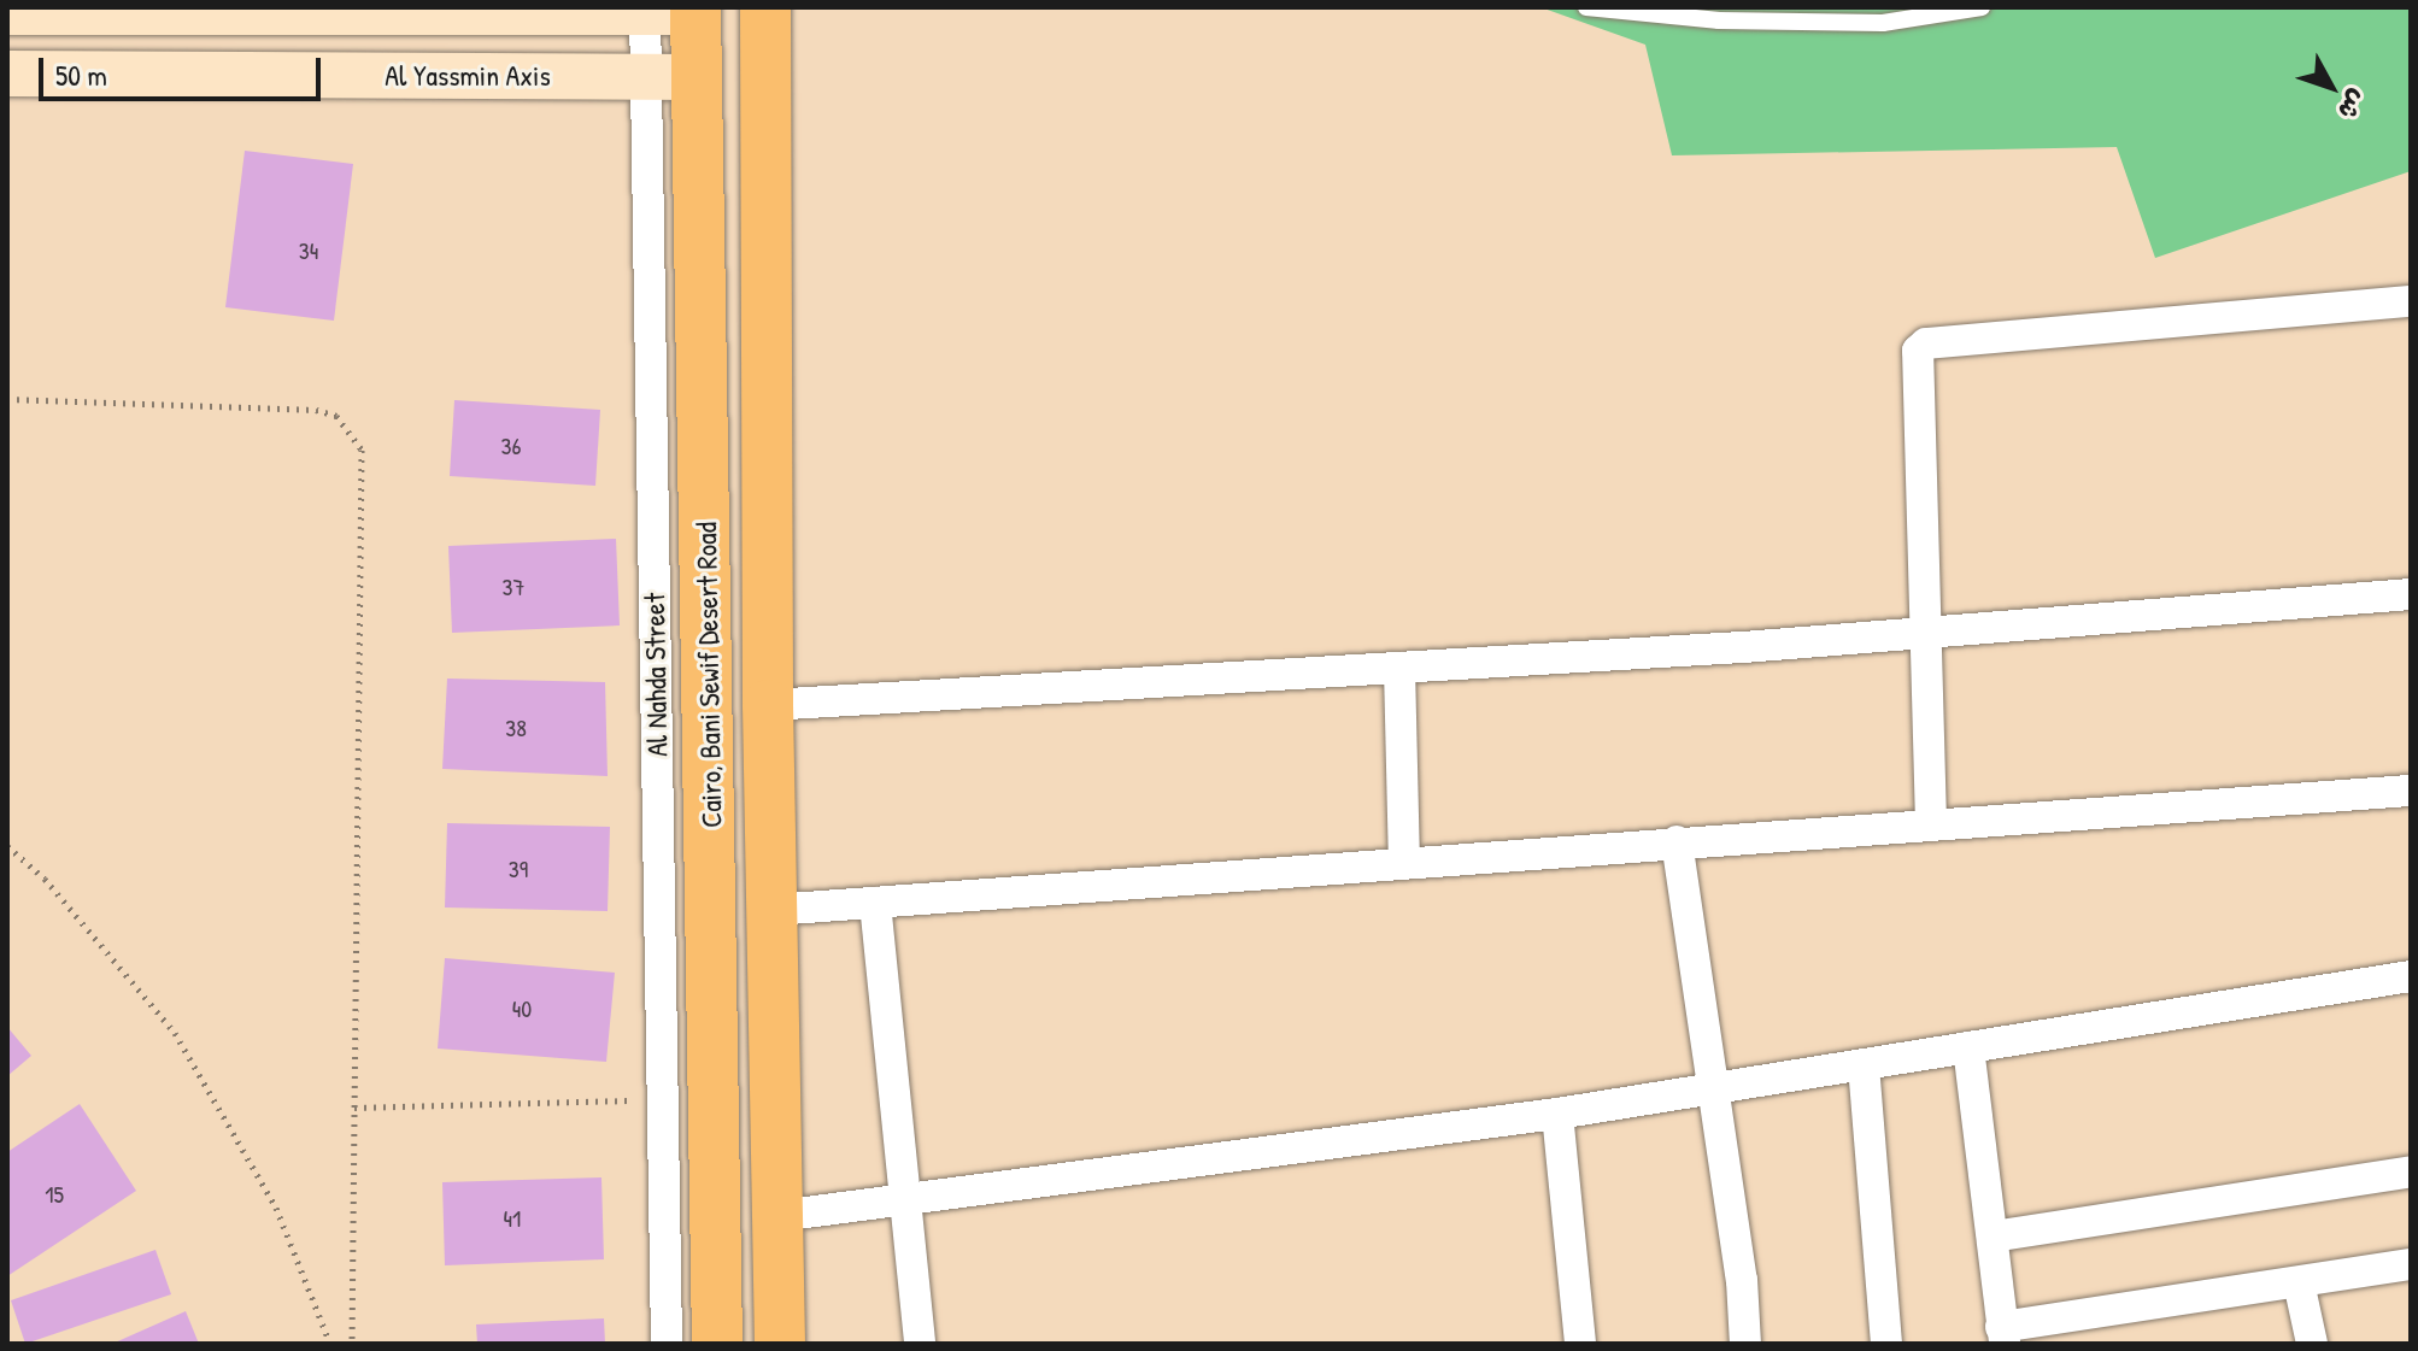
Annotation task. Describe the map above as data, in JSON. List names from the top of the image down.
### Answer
{
  "streets": {
    "main road": ["Cairo, Bani Sewif Desert Road"],
    "street": ["Al Yassmin Axis", "Al Nahda Street"]
  },
  "crossings": [
    ["Al Yassmin Axis", "Al Nahda Street"],
    ["Al Yassmin Axis", "Cairo, Bani Sewif Desert Road"]
  ],
  "house_numbers": [
    "34",
    "36",
    "37",
    "38",
    "39",
    "40",
    "15",
    "41"
  ],
  "scale_bar": "50 m",
  "north": "bottom right"
}
